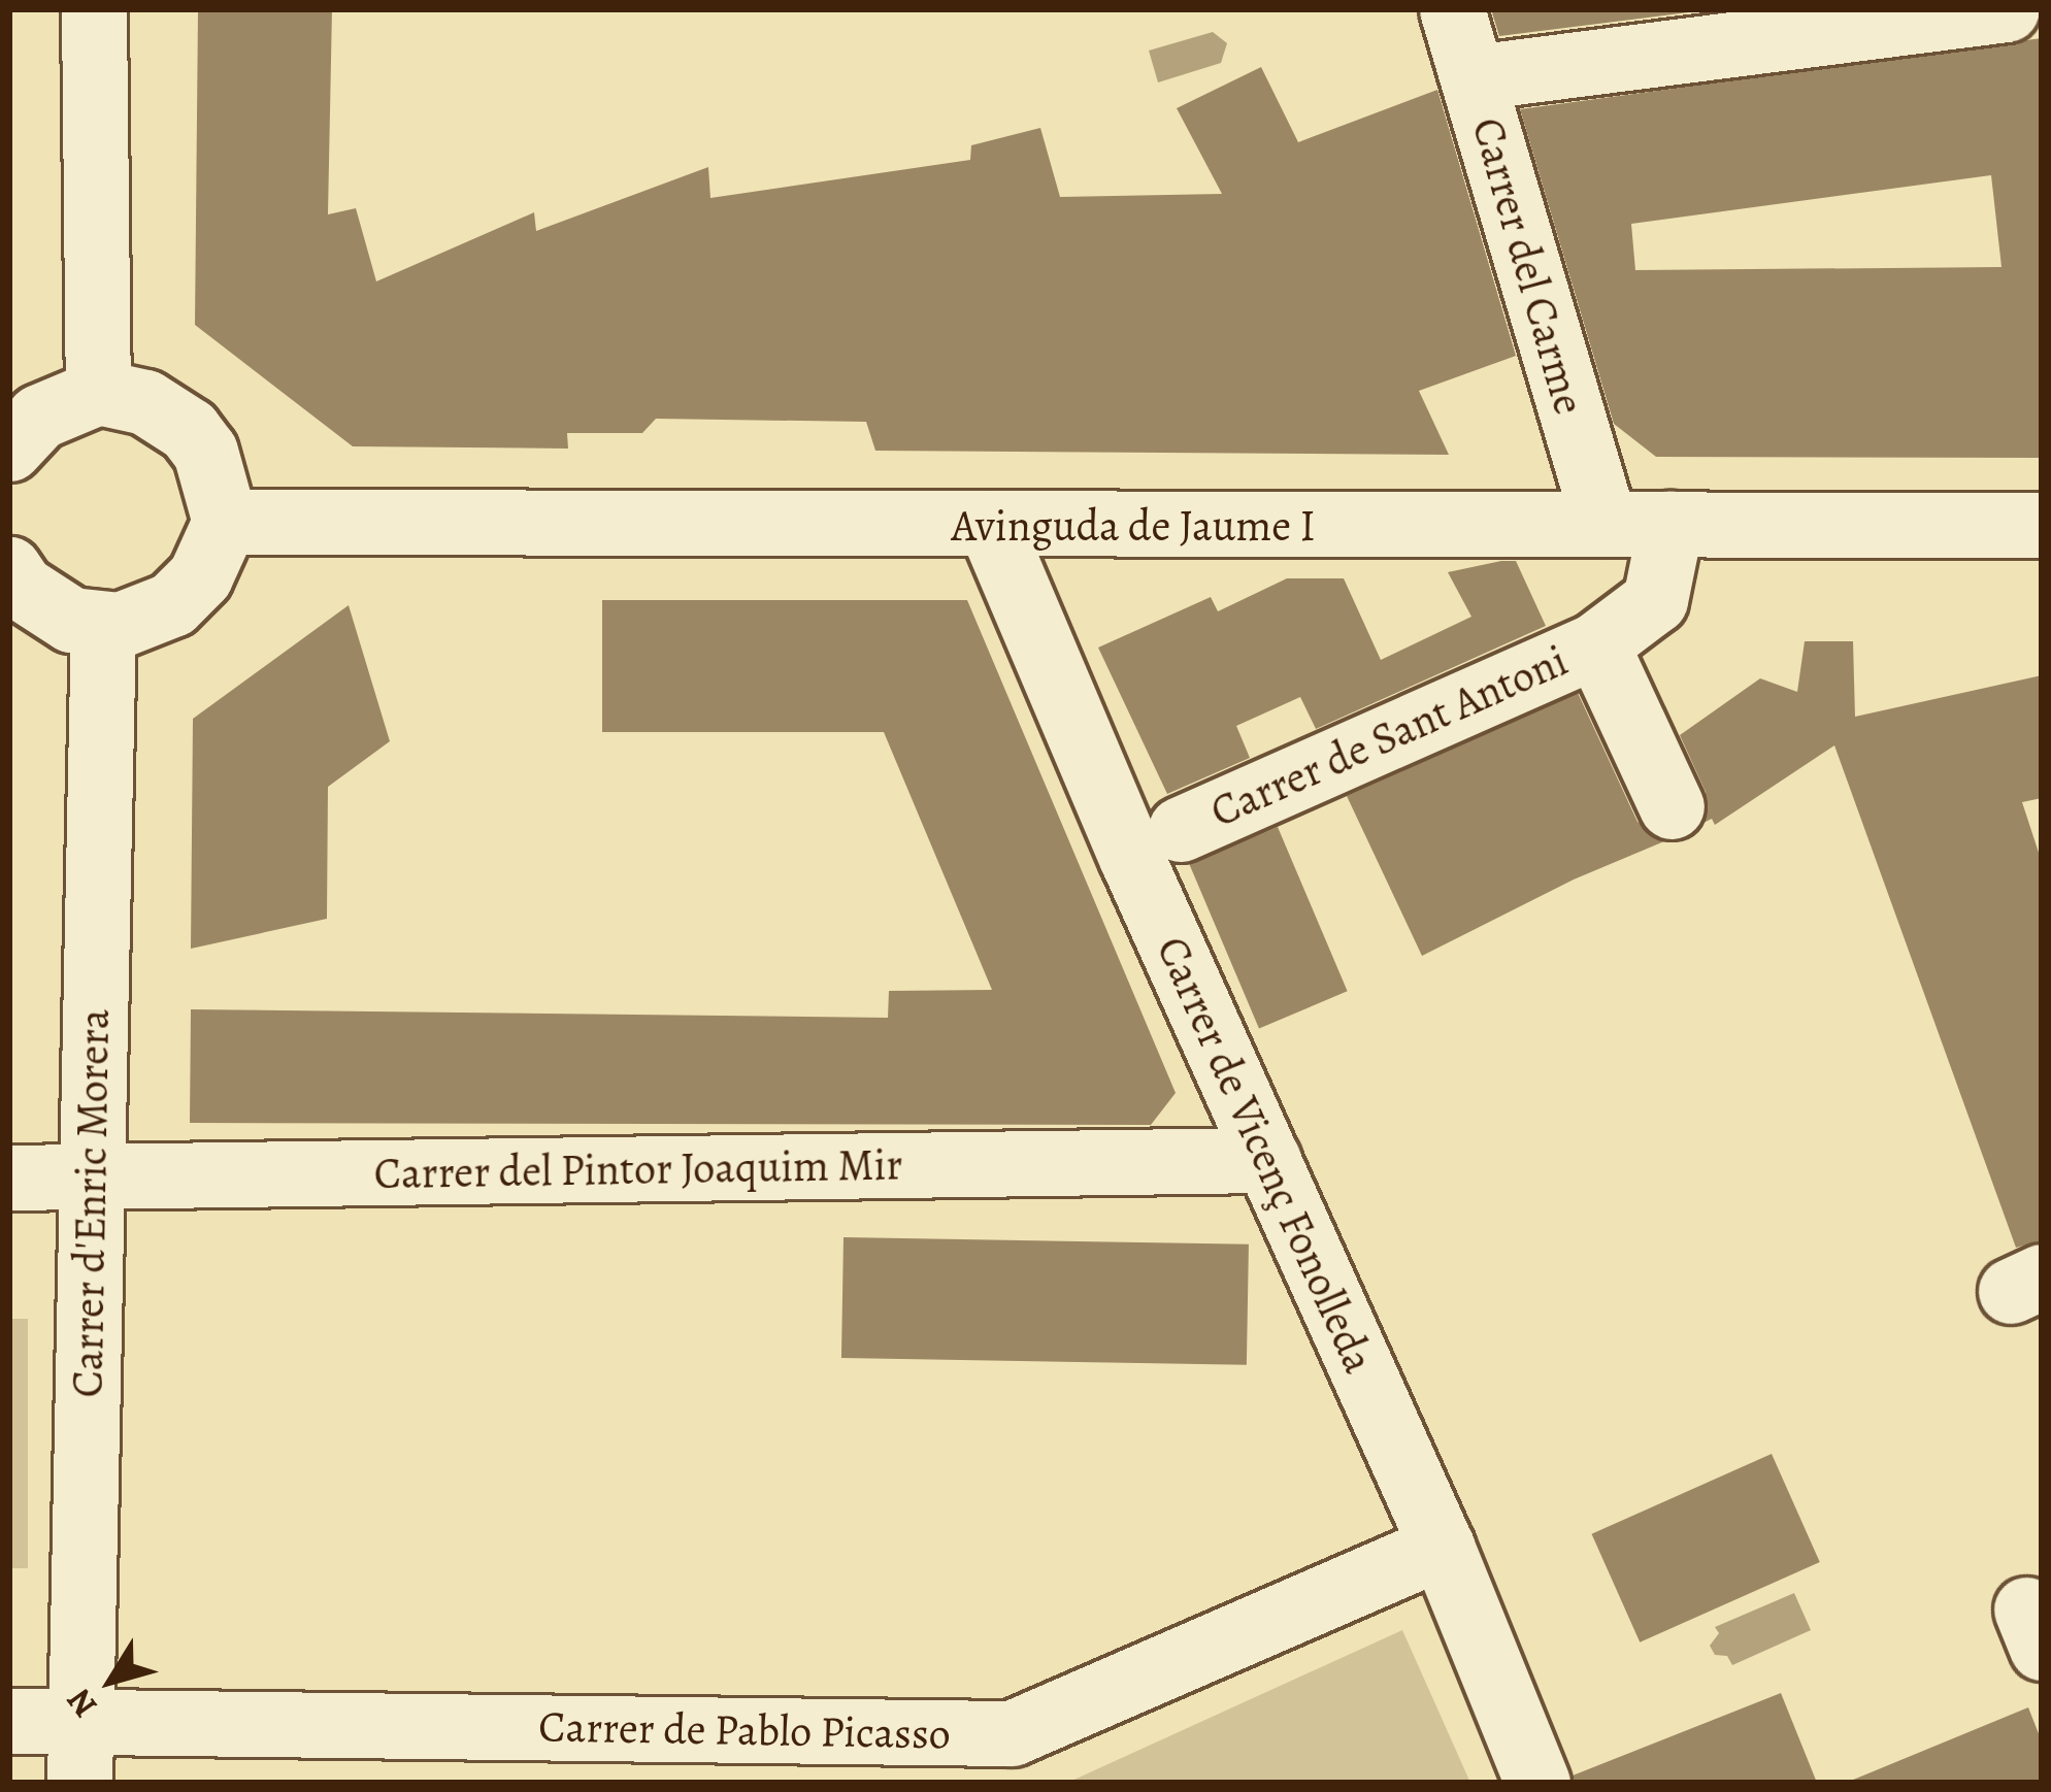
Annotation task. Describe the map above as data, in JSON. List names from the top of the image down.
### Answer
{
  "streets": {
    "street": [
      "Carrer del Carme",
      "Avinguda de Jaume I",
      "Carrer de Sant Antoni",
      "Carrer de Vicenç Fonolleda",
      "Carrer del Pintor Joaquim Mir",
      "Carrer d'Enric Morera",
      "Carrer de Pablo Picasso"
    ]
  },
  "crossings": [
    ["Carrer del Carme", "Avinguda de Jaume I"],
    ["Avinguda de Jaume I", "Carrer de Sant Antoni"],
    ["Avinguda de Jaume I", "Carrer de Vicenç Fonolleda"],
    ["Carrer de Vicenç Fonolleda", "Carrer del Pintor Joaquim Mir"],
    ["Carrer de Vicenç Fonolleda", "Carrer de Pablo Picasso"],
    ["Carrer del Pintor Joaquim Mir", "Carrer d'Enric Morera"],
    ["Carrer d'Enric Morera", "Carrer de Pablo Picasso"]
  ],
  "north": "bottom left"
}
